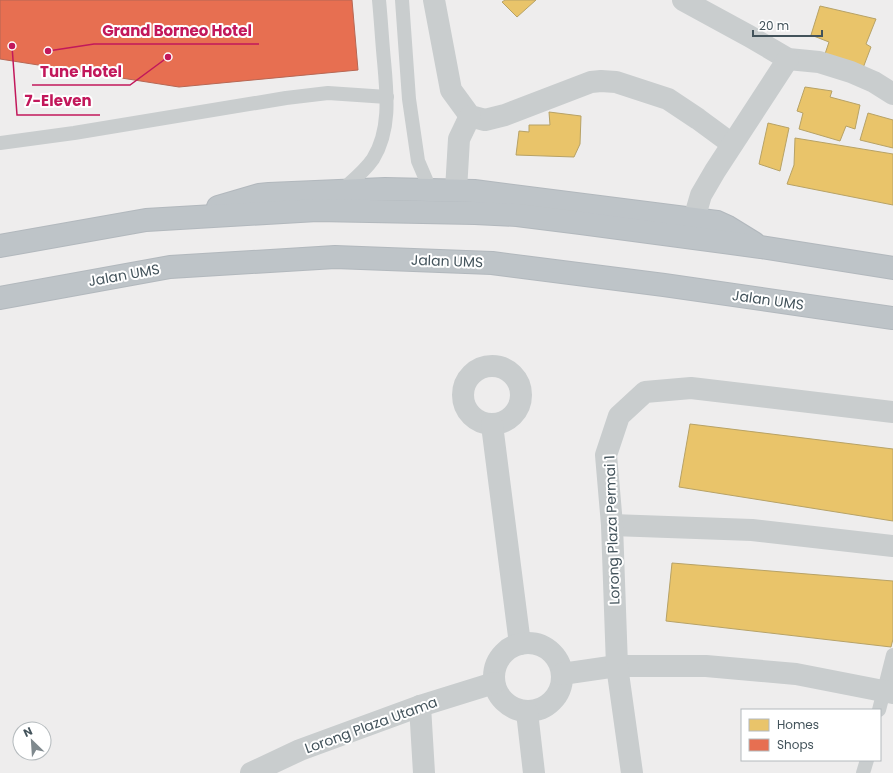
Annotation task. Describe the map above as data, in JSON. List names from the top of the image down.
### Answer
{
  "streets": {
    "highway": ["Jalan UMS"],
    "street": ["Lorong Plaza Permai 1", "Lorong Plaza Utama"]
  },
  "places": ["7-Eleven", "Grand Borneo Hotel", "Tune Hotel"],
  "legend": ["Homes", "Shops"],
  "scale_bar": "20 m",
  "north": "top left"
}
